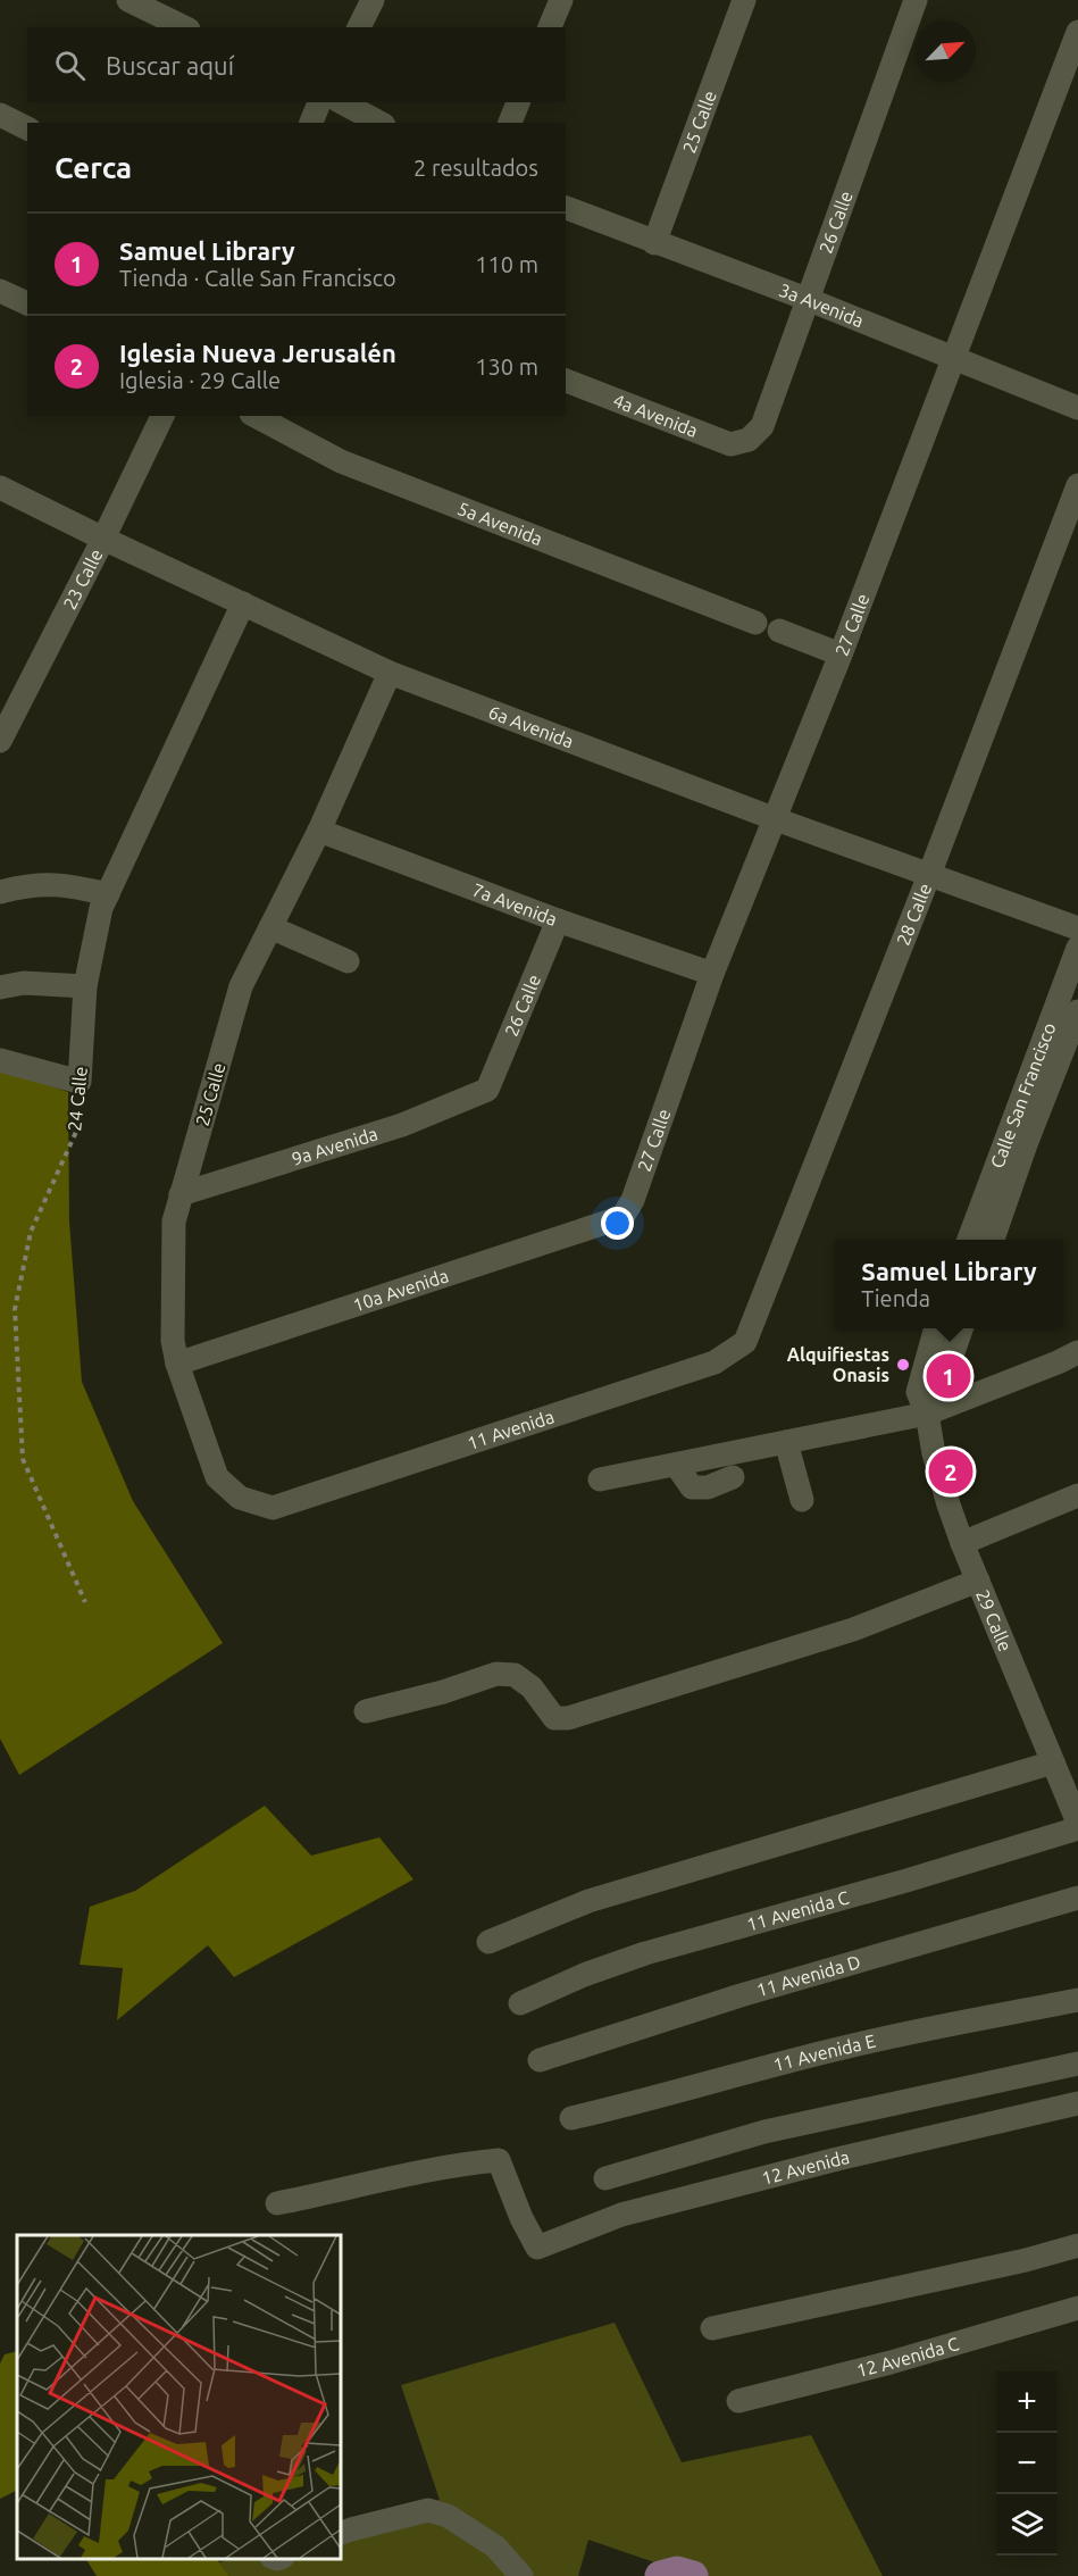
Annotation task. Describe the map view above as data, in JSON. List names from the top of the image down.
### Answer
{
  "streets": {
    "street": [
      "25 Calle",
      "26 Calle",
      "3a Avenida",
      "4a Avenida",
      "5a Avenida",
      "23 Calle",
      "27 Calle",
      "6a Avenida",
      "7a Avenida",
      "28 Calle",
      "Calle San Francisco",
      "24 Calle",
      "9a Avenida",
      "10a Avenida",
      "11 Avenida",
      "29 Calle",
      "11 Avenida C",
      "11 Avenida D",
      "11 Avenida E",
      "12 Avenida",
      "12 Avenida C"
    ]
  },
  "crossings": [
    ["25 Calle", "3a Avenida"],
    ["25 Calle", "6a Avenida"],
    ["25 Calle", "7a Avenida"],
    ["25 Calle", "9a Avenida"],
    ["25 Calle", "10a Avenida"],
    ["25 Calle", "11 Avenida"],
    ["26 Calle", "3a Avenida"],
    ["26 Calle", "4a Avenida"],
    ["26 Calle", "7a Avenida"],
    ["26 Calle", "9a Avenida"],
    ["3a Avenida", "27 Calle"],
    ["23 Calle", "6a Avenida"],
    ["27 Calle", "6a Avenida"],
    ["27 Calle", "7a Avenida"],
    ["27 Calle", "10a Avenida"],
    ["6a Avenida", "28 Calle"],
    ["6a Avenida", "24 Calle"],
    ["28 Calle", "11 Avenida"]
  ],
  "places": ["Alquifiestas Onasis"],
  "north": "top right",
  "page": {
    "search": "Buscar aquí",
    "heading": ["Cerca", "2 resultados"],
    "list": [
      {
        "mark": "1",
        "name": "Samuel Library",
        "note": "Tienda · Calle San Francisco",
        "value": "110 m"
      },
      {
        "mark": "2",
        "name": "Iglesia Nueva Jerusalén",
        "note": "Iglesia · 29 Calle",
        "value": "130 m"
      }
    ],
    "popup": ["Samuel Library", "Tienda"],
    "pins": ["1", "2"],
    "map_buttons": ["+", "−"]
  }
}
